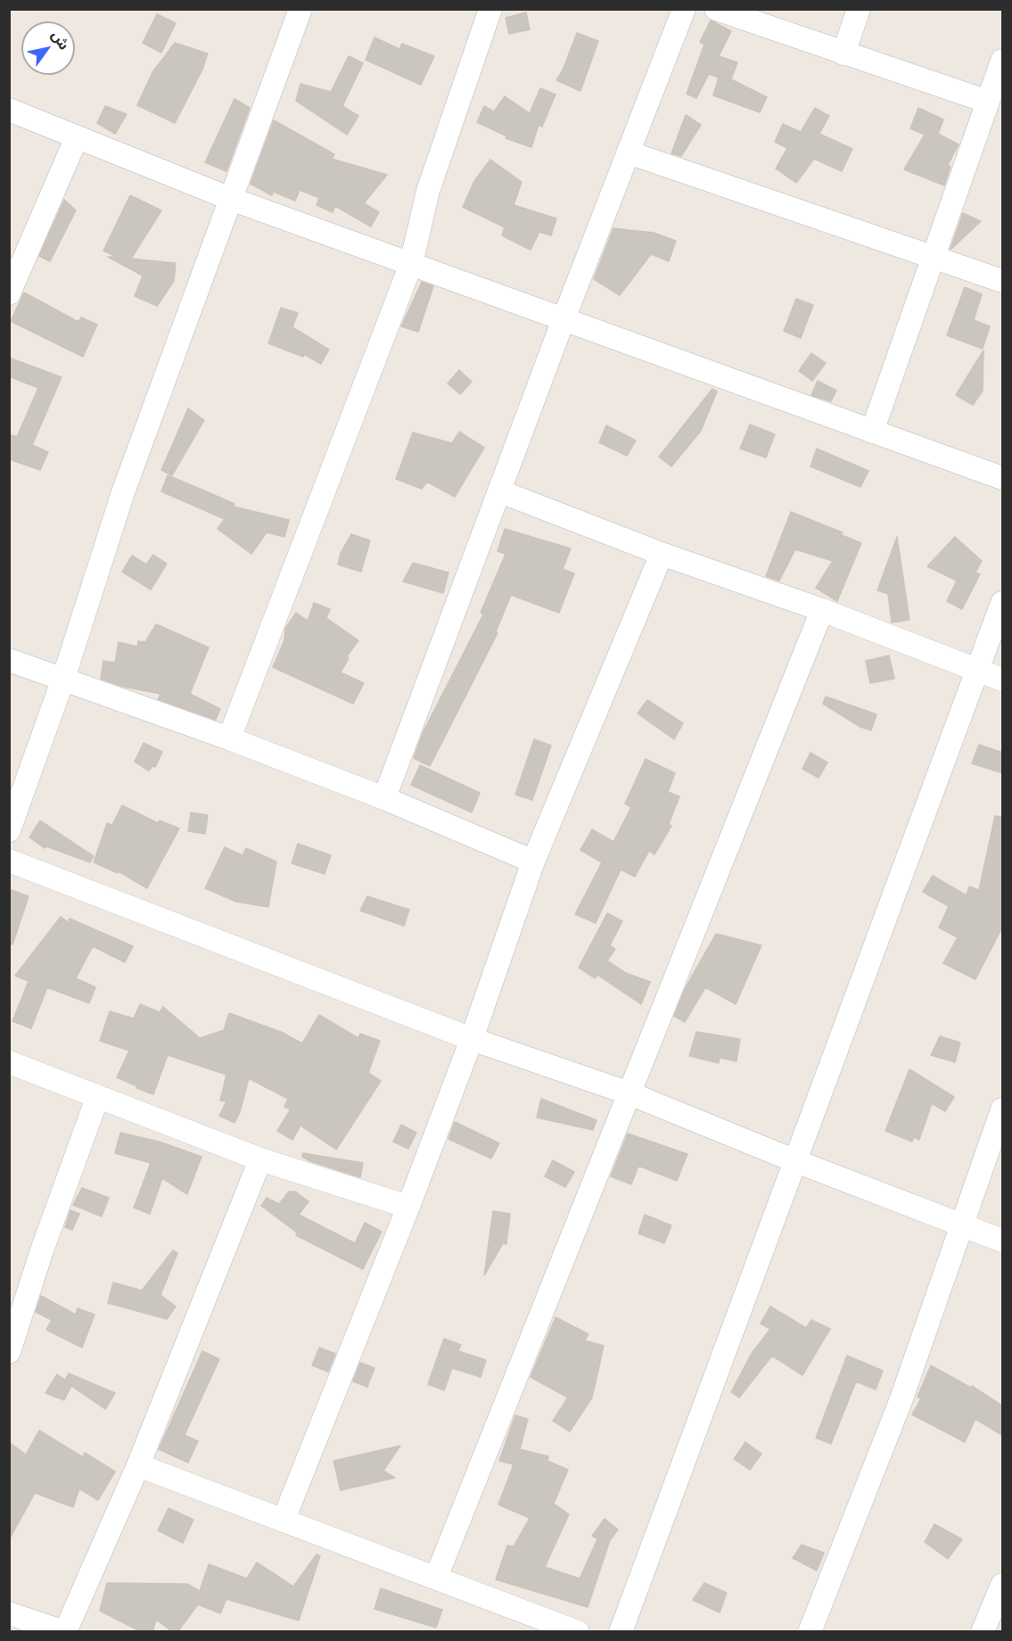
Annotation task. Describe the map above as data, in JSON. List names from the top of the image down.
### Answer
{
  "north": "top right"
}
